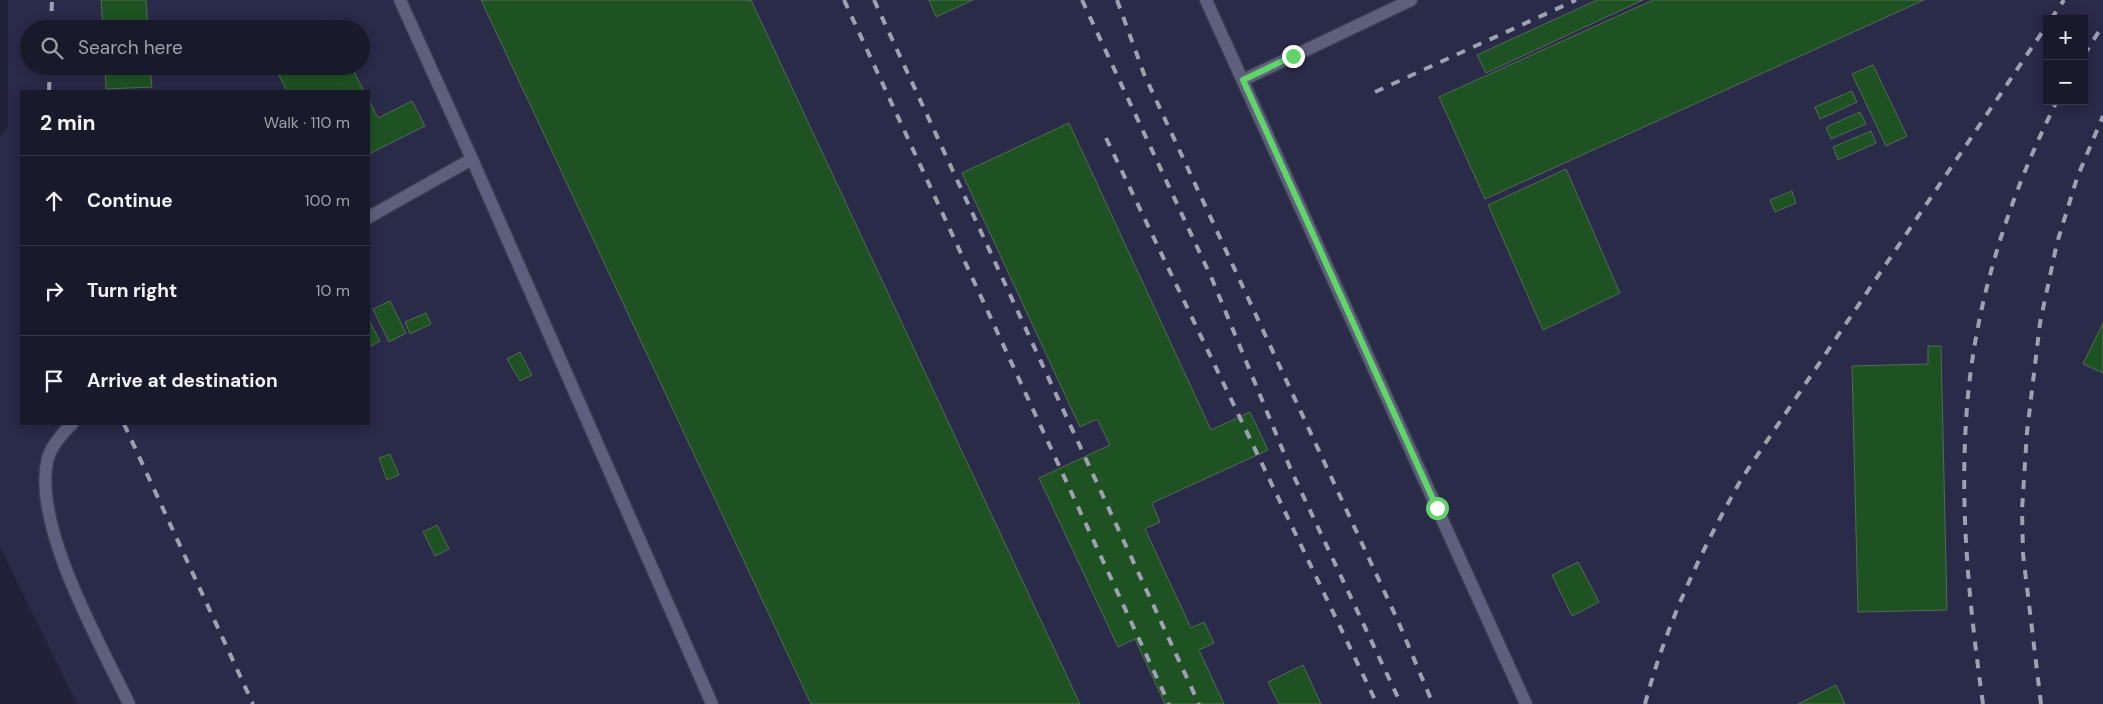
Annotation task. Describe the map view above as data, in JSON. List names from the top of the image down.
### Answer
{
  "page": {
    "map_buttons": ["+", "−"],
    "search": "Search here",
    "heading": ["2 min", "Walk · 110 m"],
    "list": [
      ["Continue", "100 m"],
      ["Turn right", "10 m"],
      "Arrive at destination"
    ]
  }
}
